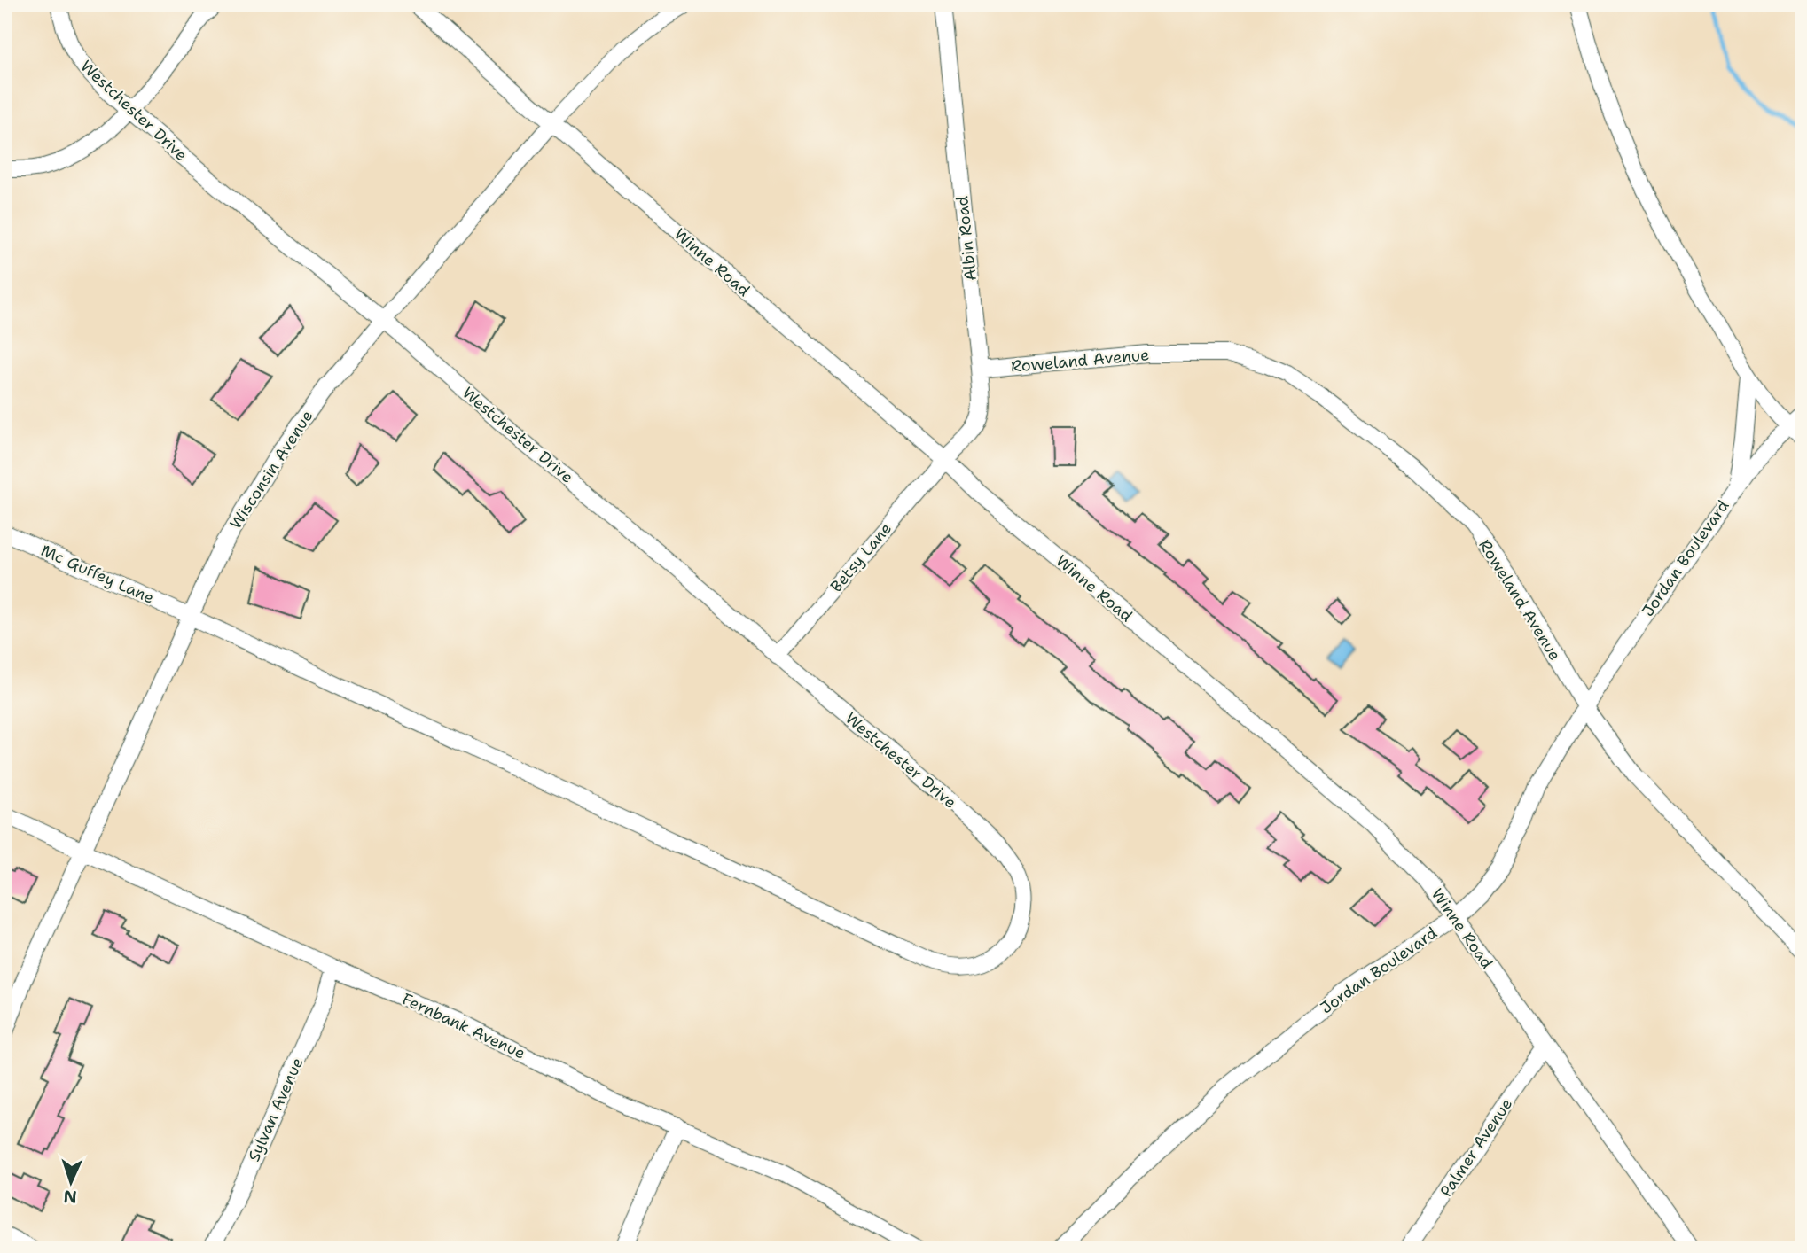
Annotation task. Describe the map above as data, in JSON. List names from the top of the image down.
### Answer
{
  "streets": {
    "street": [
      "Westchester Drive",
      "Albin Road",
      "Winne Road",
      "Roweland Avenue",
      "Wisconsin Avenue",
      "Betsy Lane",
      "Jordan Boulevard",
      "Mc Guffey Lane",
      "Fernbank Avenue",
      "Sylvan Avenue",
      "Palmer Avenue"
    ]
  },
  "crossings": [
    ["Westchester Drive", "Wisconsin Avenue"],
    ["Westchester Drive", "Betsy Lane"],
    ["Westchester Drive", "Mc Guffey Lane"],
    ["Albin Road", "Winne Road"],
    ["Albin Road", "Roweland Avenue"],
    ["Albin Road", "Betsy Lane"],
    ["Winne Road", "Wisconsin Avenue"],
    ["Winne Road", "Betsy Lane"],
    ["Winne Road", "Jordan Boulevard"],
    ["Winne Road", "Palmer Avenue"],
    ["Roweland Avenue", "Jordan Boulevard"],
    ["Wisconsin Avenue", "Mc Guffey Lane"],
    ["Wisconsin Avenue", "Fernbank Avenue"],
    ["Fernbank Avenue", "Sylvan Avenue"]
  ],
  "north": "bottom"
}
